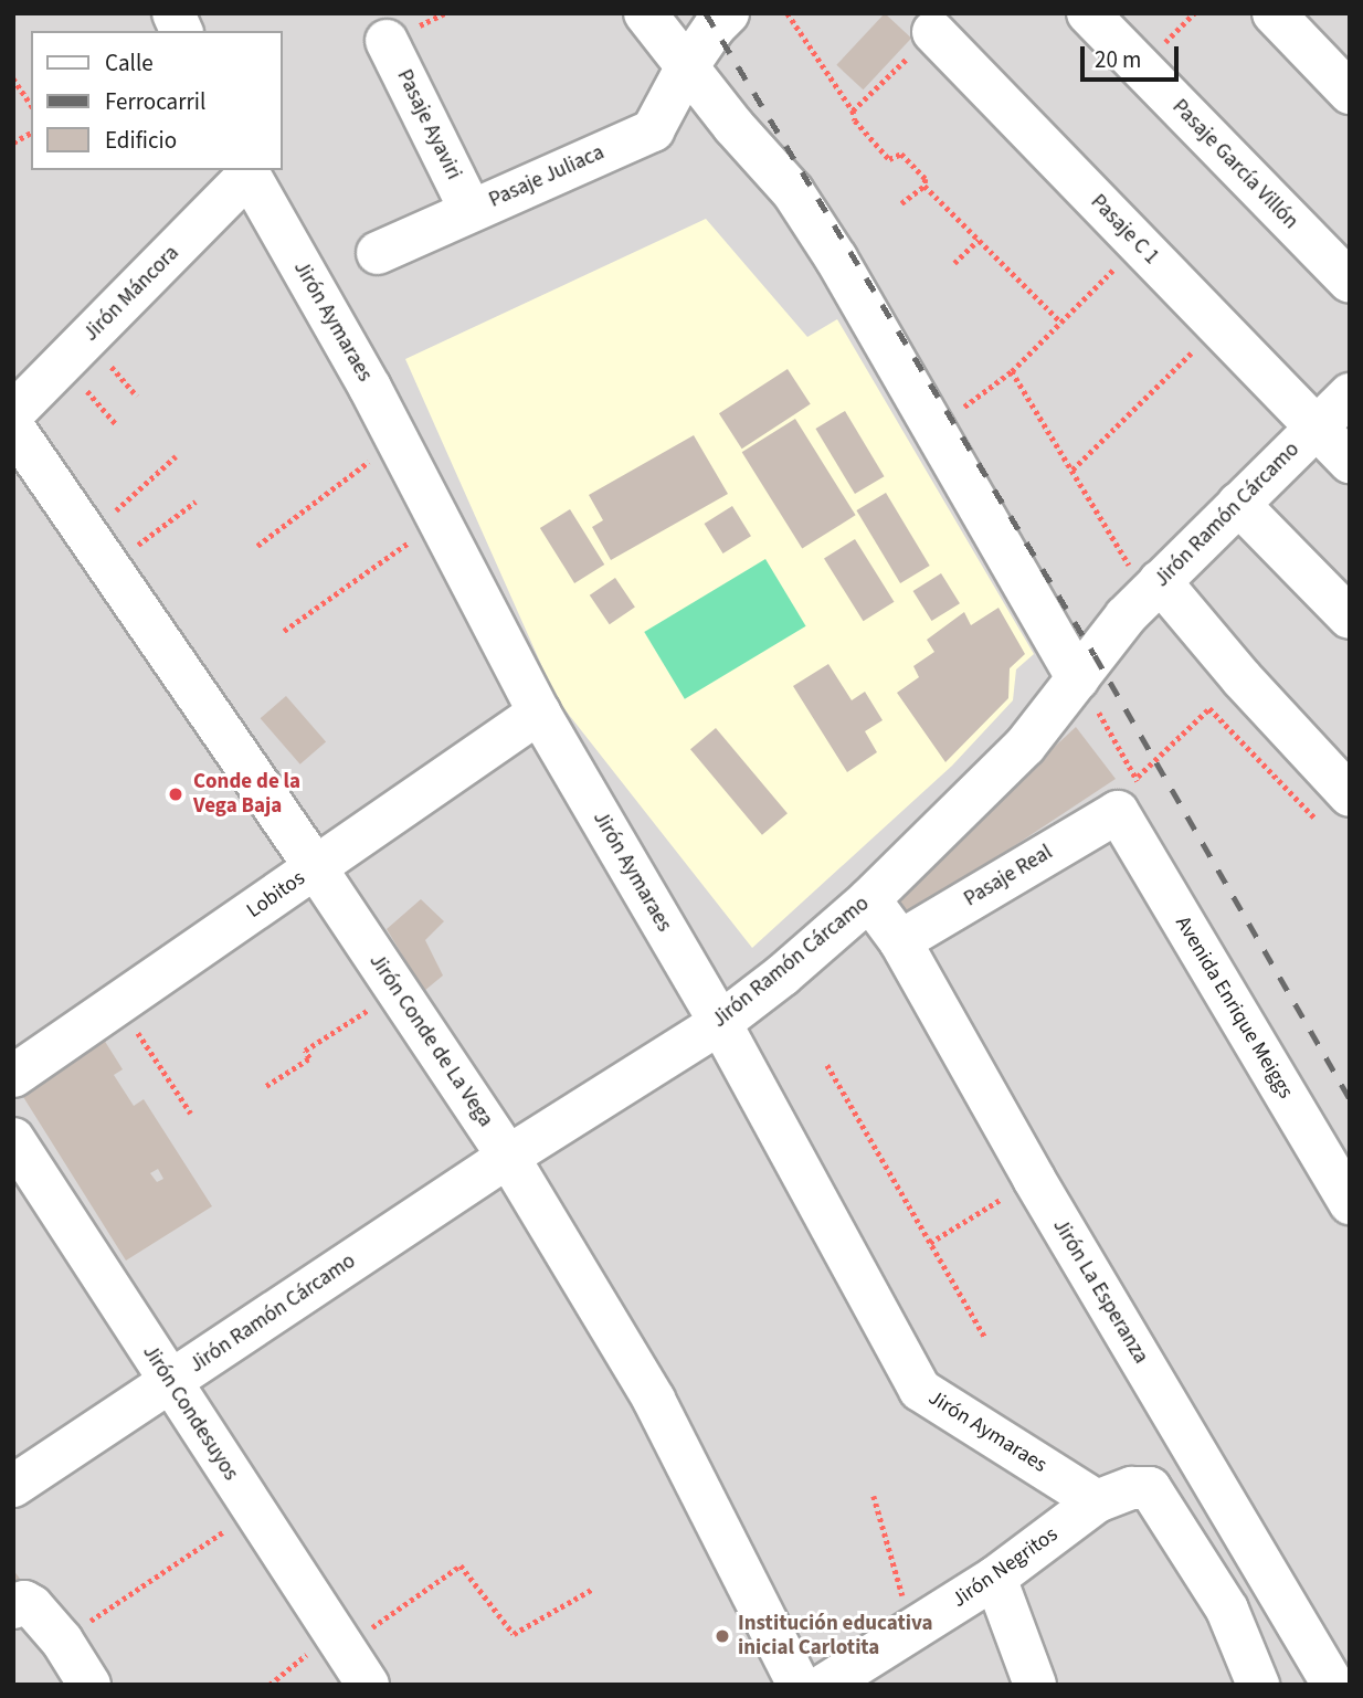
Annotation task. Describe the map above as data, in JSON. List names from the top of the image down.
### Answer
{
  "streets": {
    "street": [
      "Pasaje Ayaviri",
      "Pasaje García Villón",
      "Pasaje Juliaca",
      "Pasaje C 1",
      "Jirón Máncora",
      "Jirón Aymaraes",
      "Jirón Ramón Cárcamo",
      "Pasaje Real",
      "Lobitos",
      "Avenida Enrique Meiggs",
      "Jirón Conde de La Vega",
      "Jirón La Esperanza",
      "Jirón Condesuyos",
      "Jirón Negritos"
    ]
  },
  "crossings": [
    ["Pasaje Ayaviri", "Pasaje Juliaca"],
    ["Pasaje C 1", "Jirón Ramón Cárcamo"],
    ["Jirón Máncora", "Jirón Aymaraes"],
    ["Jirón Aymaraes", "Jirón Ramón Cárcamo"],
    ["Jirón Aymaraes", "Lobitos"],
    ["Jirón Aymaraes", "Jirón Negritos"],
    ["Jirón Ramón Cárcamo", "Jirón Conde de La Vega"],
    ["Jirón Ramón Cárcamo", "Jirón La Esperanza"],
    ["Jirón Ramón Cárcamo", "Jirón Condesuyos"],
    ["Pasaje Real", "Avenida Enrique Meiggs"],
    ["Pasaje Real", "Jirón La Esperanza"],
    ["Lobitos", "Jirón Conde de La Vega"]
  ],
  "places": ["Conde de la Vega Baja", "Institución educativa inicial Carlotita"],
  "legend": ["Calle", "Ferrocarril", "Edificio"],
  "scale_bar": "20 m"
}
